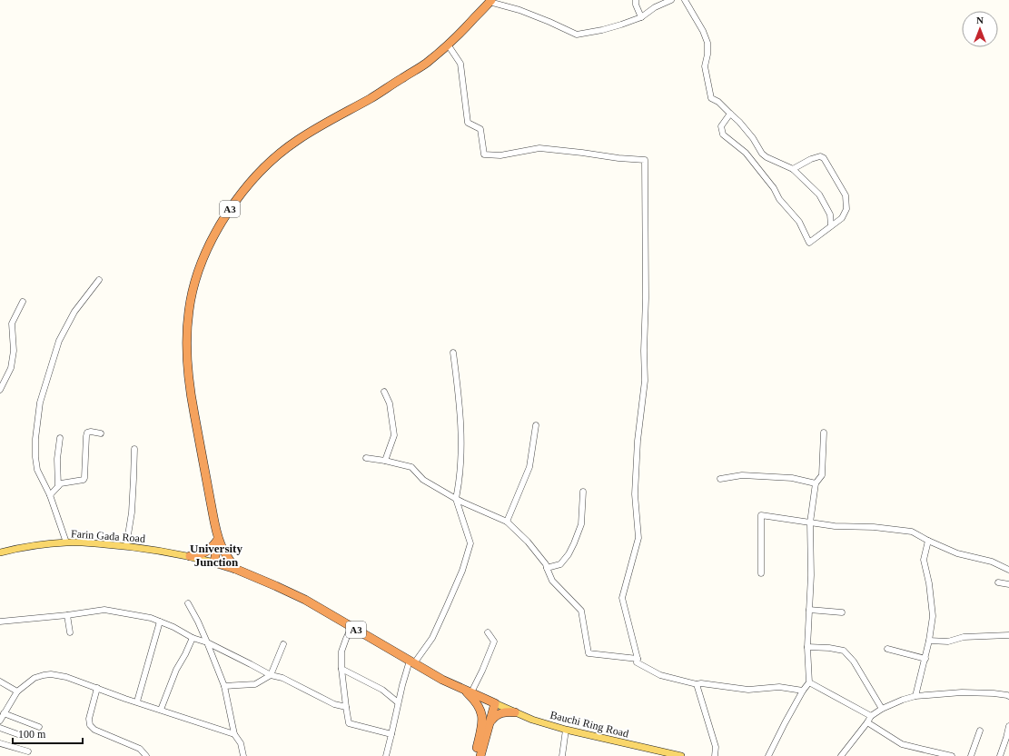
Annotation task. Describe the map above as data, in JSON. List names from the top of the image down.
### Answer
{
  "streets": {
    "highway": ["A3"],
    "main road": ["Farin Gada Road", "Bauchi Ring Road"]
  },
  "crossings": [
    ["A3", "Farin Gada Road"],
    ["A3", "Bauchi Ring Road"]
  ],
  "districts": ["University Junction"],
  "scale_bar": "100 m",
  "north": "top"
}
